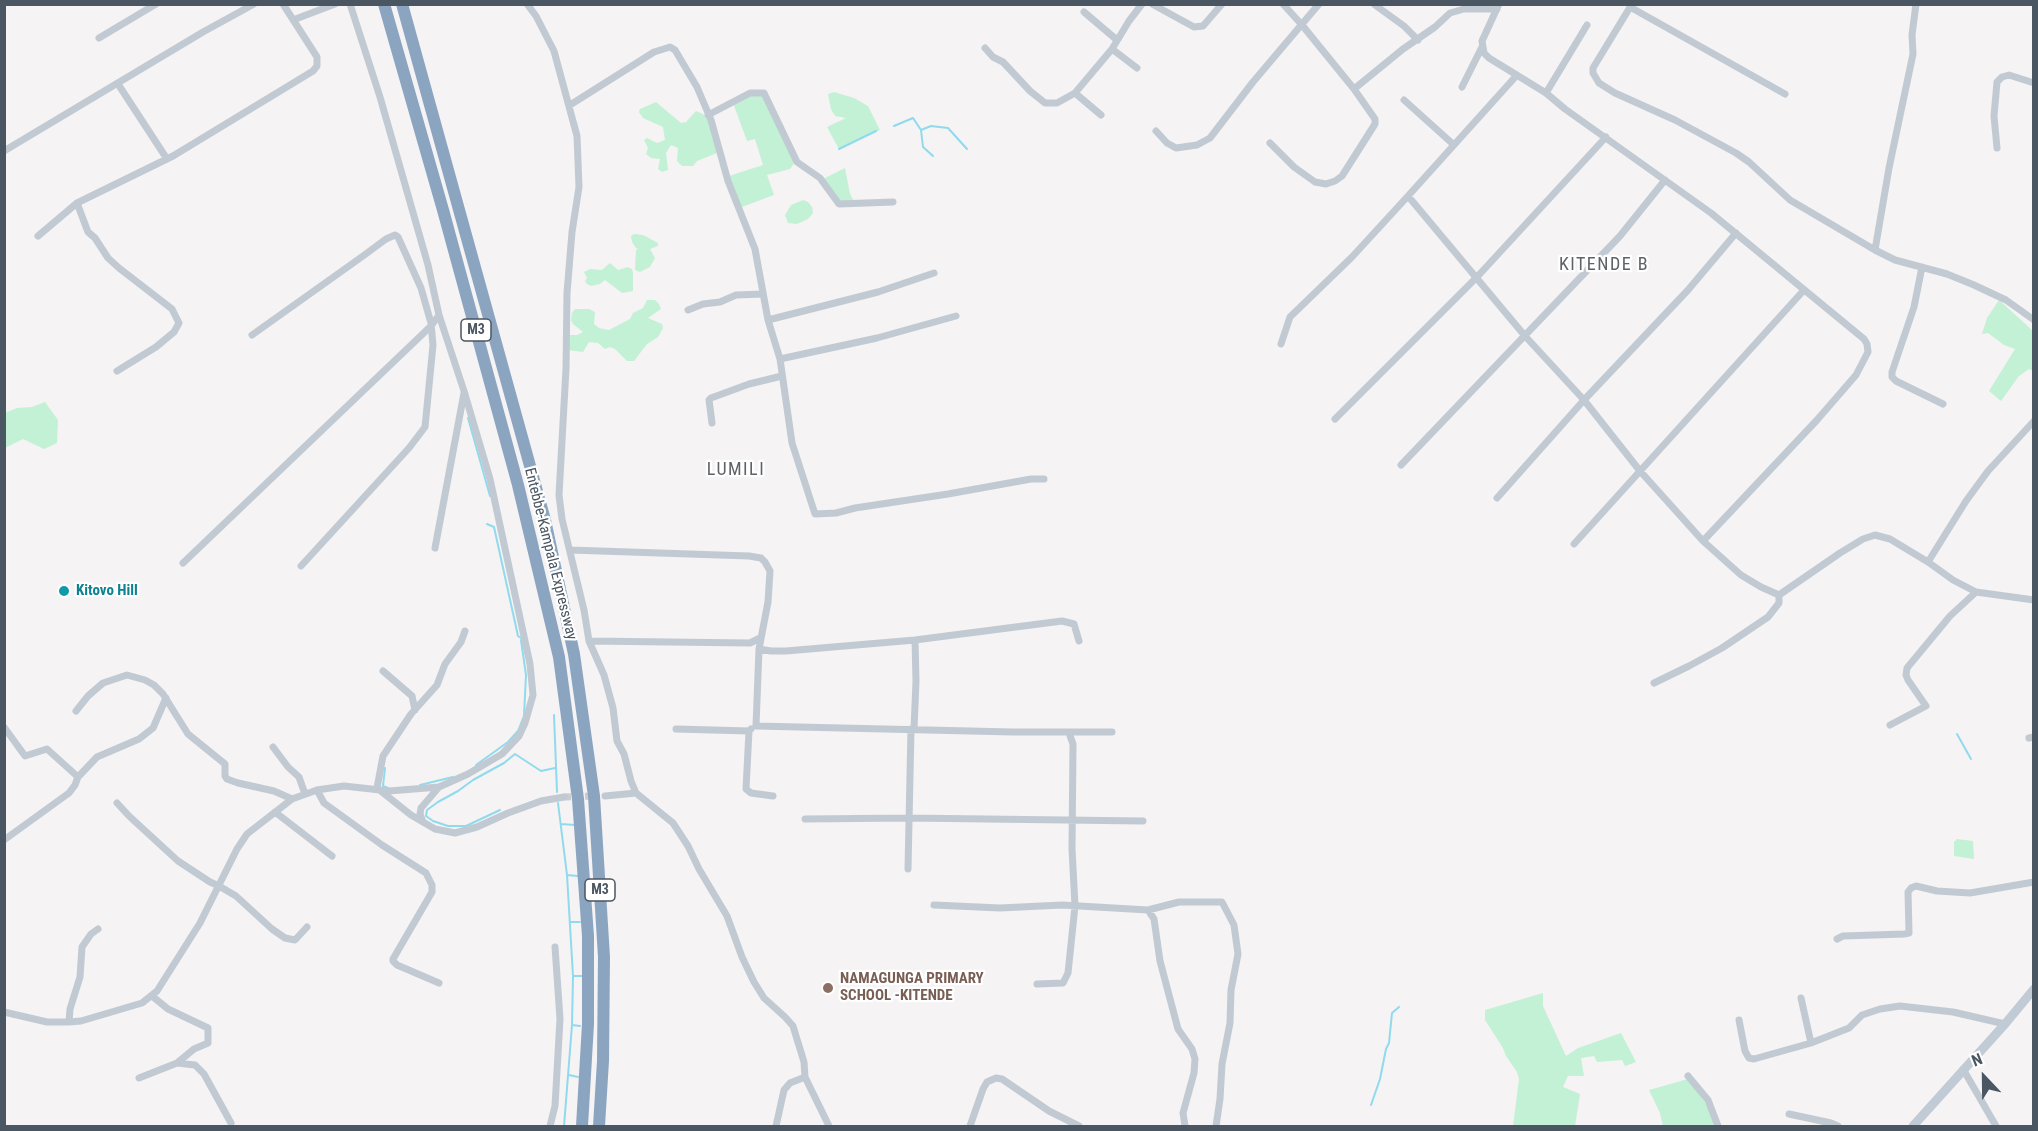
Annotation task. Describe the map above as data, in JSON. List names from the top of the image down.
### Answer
{
  "streets": {
    "highway": ["M3", "Entebbe-Kampala Expressway"]
  },
  "districts": ["KITENDE B", "LUMILI"],
  "places": ["Kitovo Hill", "NAMAGUNGA PRIMARY SCHOOL -KITENDE"],
  "north": "top"
}
